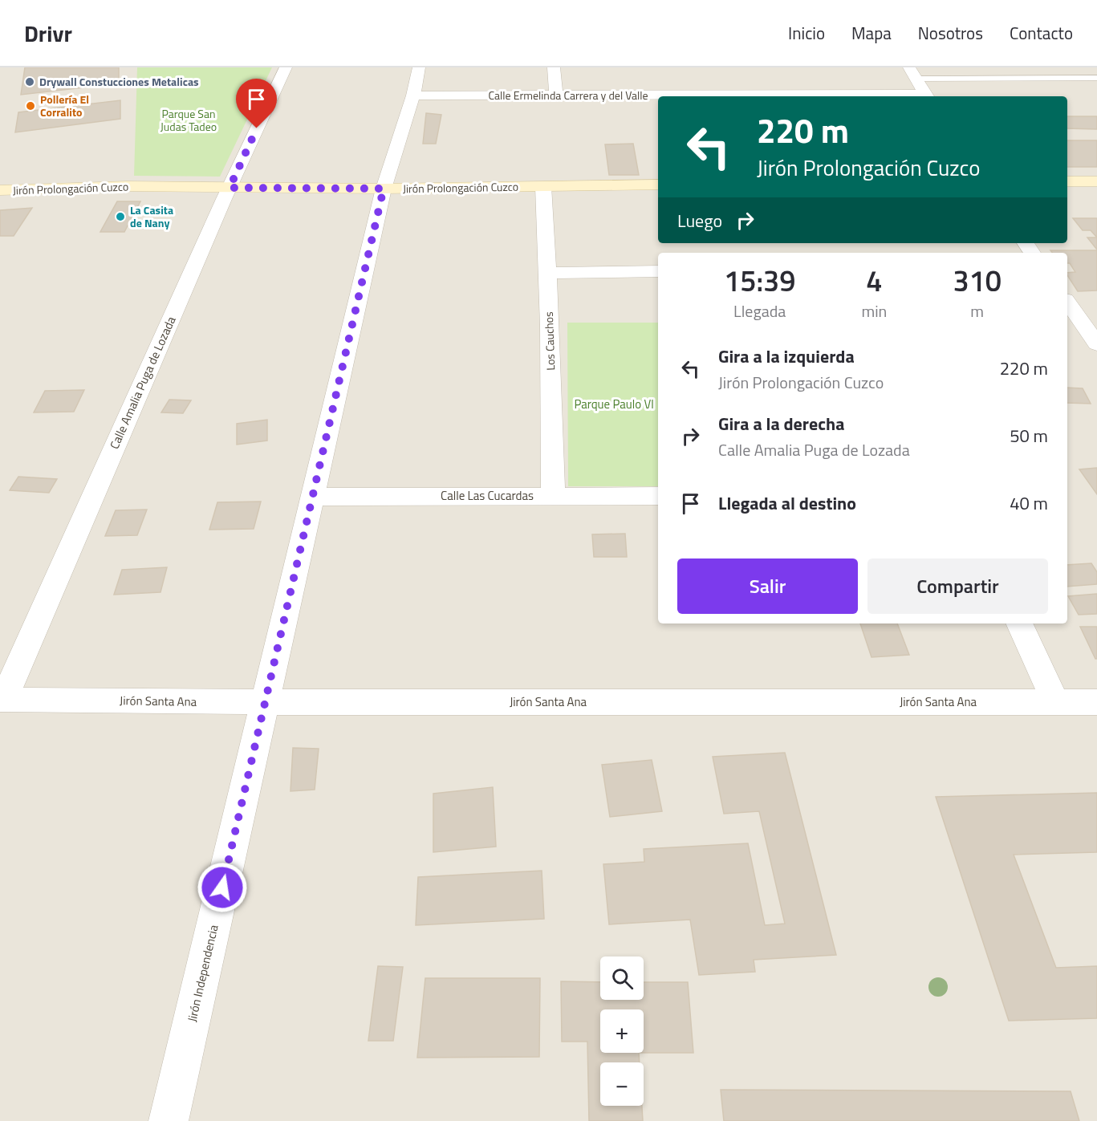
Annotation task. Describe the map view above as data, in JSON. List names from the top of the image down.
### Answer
{
  "streets": {
    "street": [
      "Calle Ermelinda Carrera y del Valle",
      "Jirón Prolongación Cuzco",
      "Los Cauchos",
      "Calle Amalia Puga de Lozada",
      "Calle Las Cucardas",
      "Jirón Santa Ana",
      "Jirón Independencia"
    ]
  },
  "crossings": [
    ["Calle Ermelinda Carrera y del Valle", "Jirón Independencia"],
    ["Jirón Prolongación Cuzco", "Los Cauchos"],
    ["Jirón Prolongación Cuzco", "Calle Amalia Puga de Lozada"],
    ["Jirón Prolongación Cuzco", "Jirón Independencia"],
    ["Los Cauchos", "Calle Las Cucardas"],
    ["Calle Amalia Puga de Lozada", "Jirón Santa Ana"],
    ["Calle Las Cucardas", "Jirón Independencia"],
    ["Jirón Santa Ana", "Jirón Independencia"]
  ],
  "parks": ["Parque San Judas Tadeo", "Parque Paulo Vl"],
  "places": ["Drywall Constucciones Metalicas", "Pollería El Corralito", "La Casita de Nany"],
  "page": {
    "header": "Drivr",
    "nav": [
      "Inicio",
      "Mapa",
      "Nosotros",
      "Contacto"
    ],
    "turn": ["220 m", "Jirón Prolongación Cuzco"],
    "then": "Luego",
    "eta": [
      "15:39",
      "Llegada",
      "4",
      "min",
      "310",
      "m"
    ],
    "list": [
      {
        "name": "Gira a la izquierda",
        "note": "Jirón Prolongación Cuzco",
        "value": "220 m"
      },
      {
        "name": "Gira a la derecha",
        "note": "Calle Amalia Puga de Lozada",
        "value": "50 m"
      },
      {
        "name": "Llegada al destino",
        "value": "40 m"
      }
    ],
    "buttons": ["Salir", "Compartir"],
    "map_buttons": ["+", "−"]
  }
}
